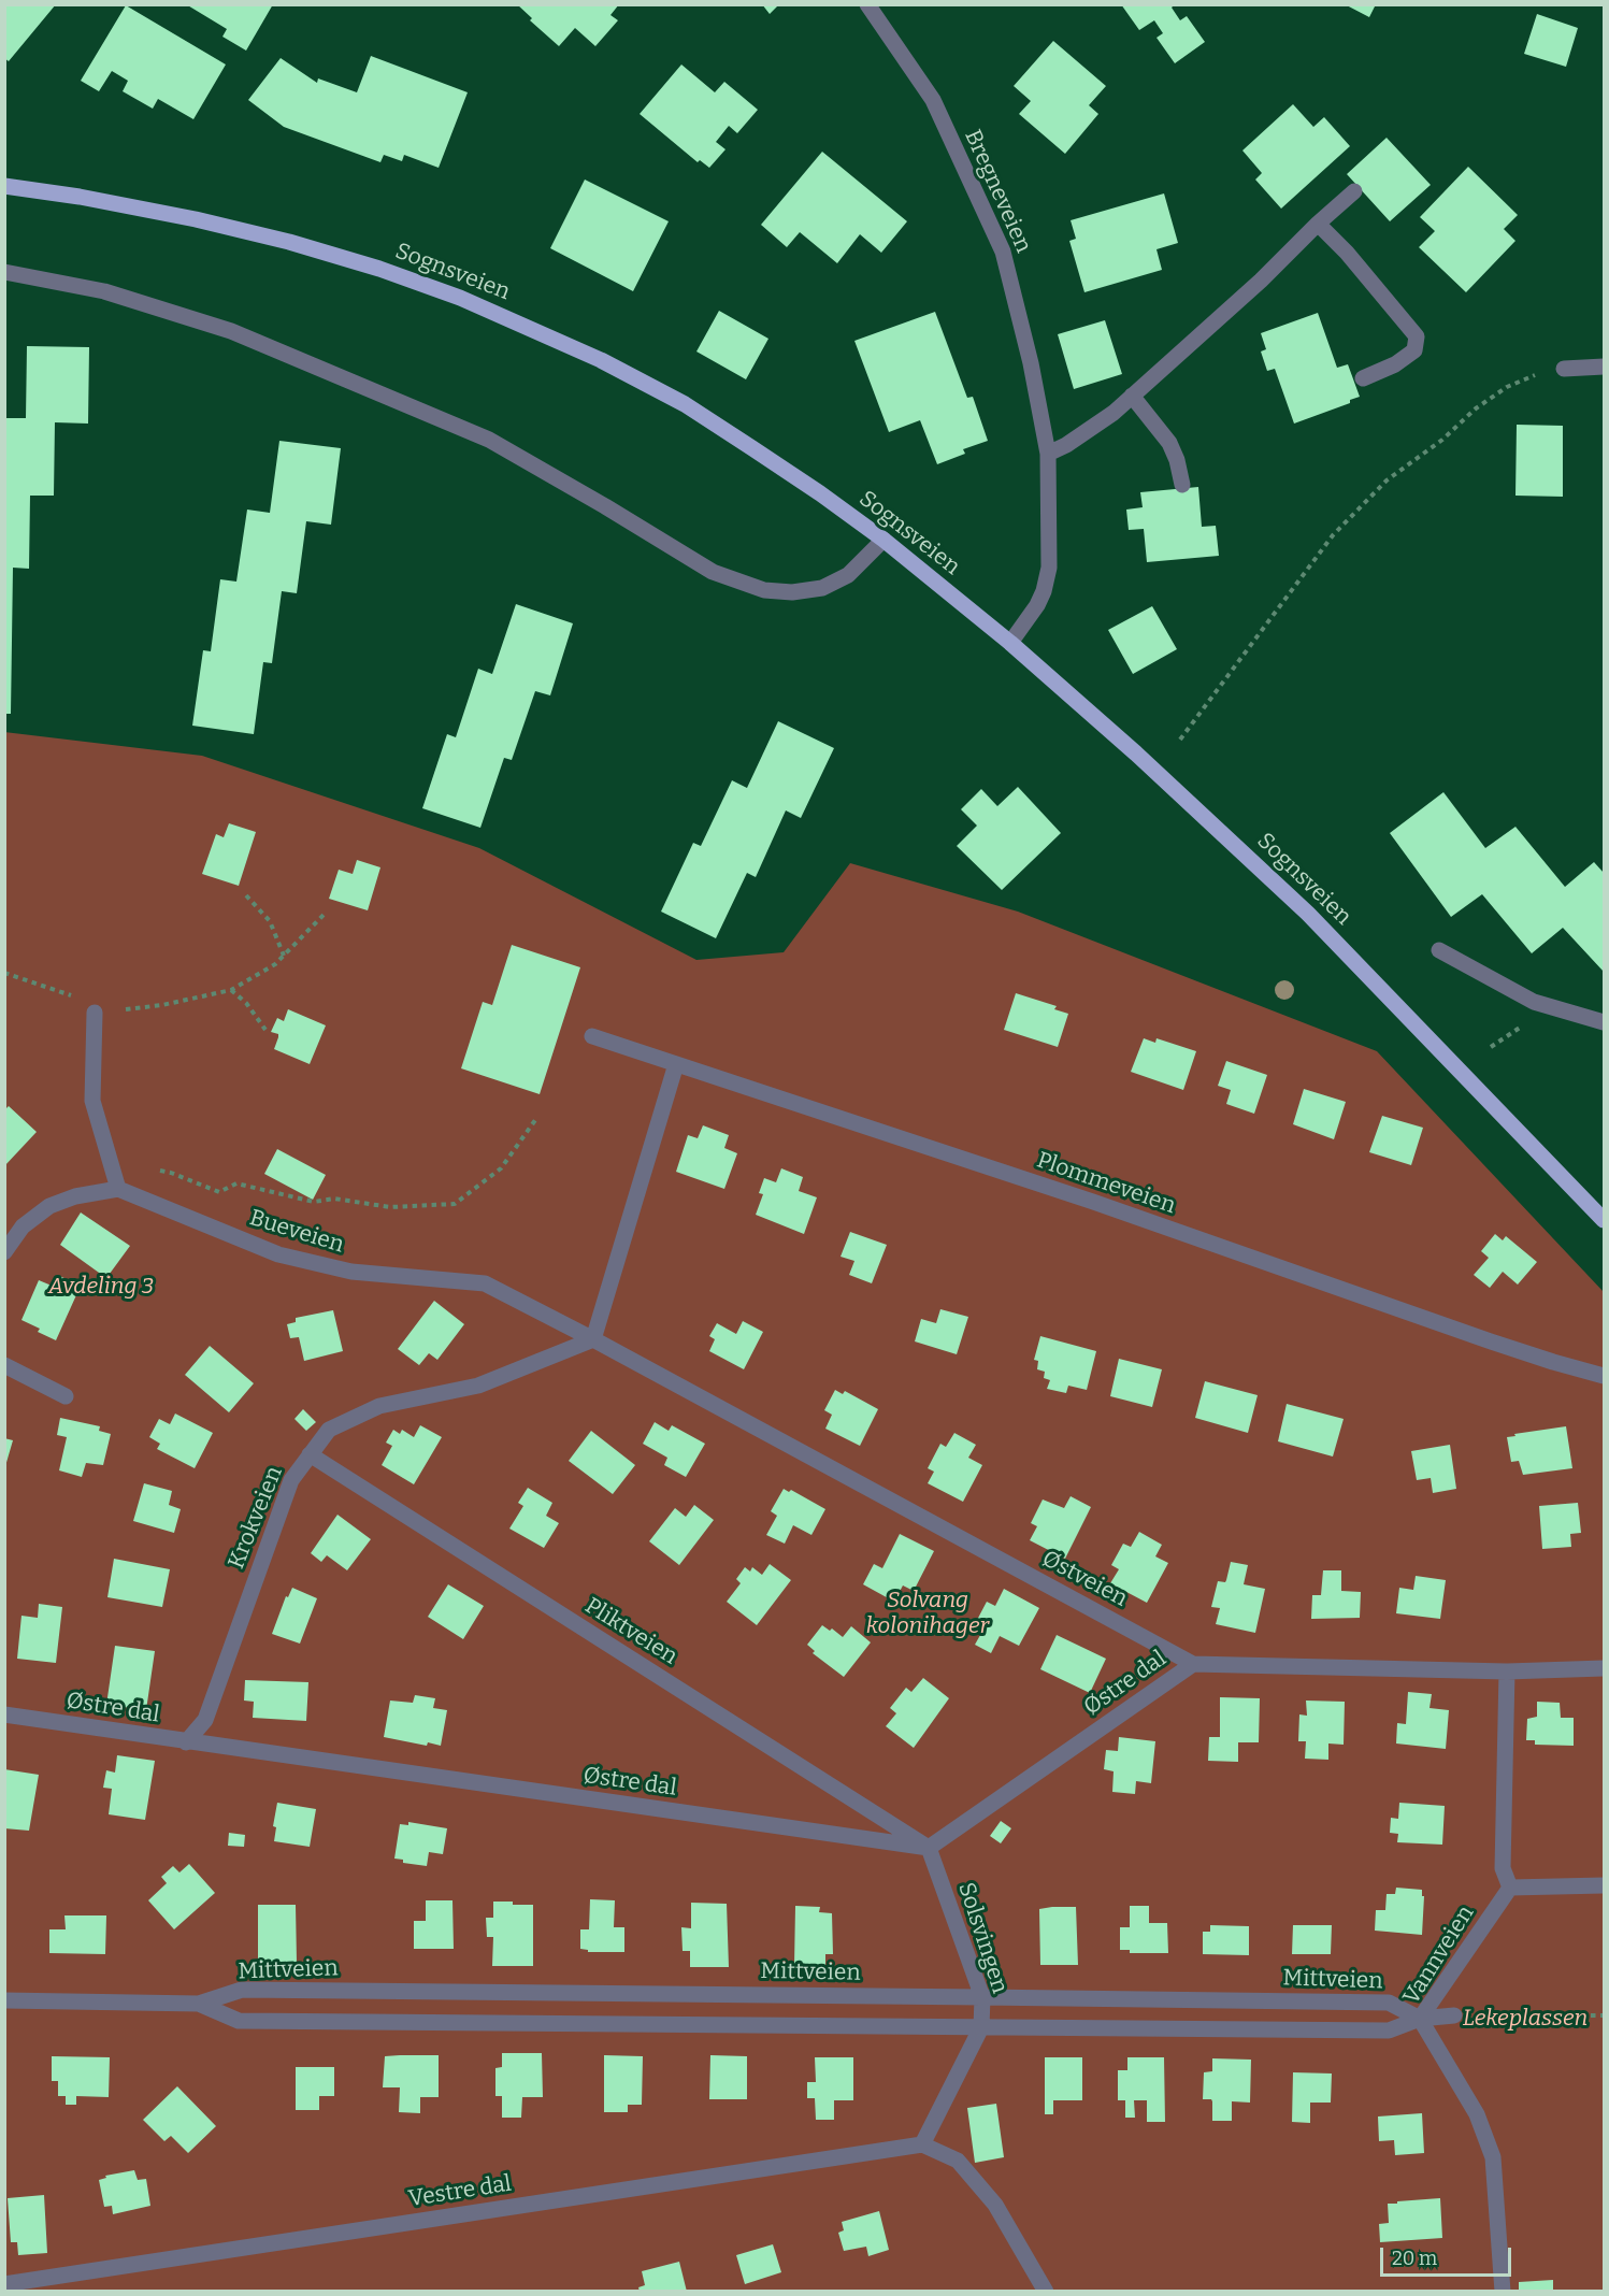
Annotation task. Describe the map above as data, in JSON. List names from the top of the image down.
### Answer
{
  "streets": {
    "main road": ["Sognsveien"],
    "street": [
      "Bregneveien",
      "Plommeveien",
      "Bueveien",
      "Krokveien",
      "Østveien",
      "Pliktveien",
      "Østre dal",
      "Solsvingen",
      "Vannveien",
      "Mittveien",
      "Vestre dal"
    ]
  },
  "crossings": [
    ["Bregneveien", "Sognsveien"],
    ["Bueveien", "Krokveien"],
    ["Bueveien", "Østveien"],
    ["Krokveien", "Østveien"],
    ["Krokveien", "Pliktveien"],
    ["Krokveien", "Østre dal"],
    ["Østveien", "Østre dal"],
    ["Pliktveien", "Østre dal"],
    ["Pliktveien", "Solsvingen"],
    ["Østre dal", "Solsvingen"],
    ["Solsvingen", "Mittveien"],
    ["Solsvingen", "Vestre dal"],
    ["Vannveien", "Mittveien"]
  ],
  "parks": ["Avdeling 3", "Solvang kolonihager", "Lekeplassen"],
  "scale_bar": "20 m"
}
